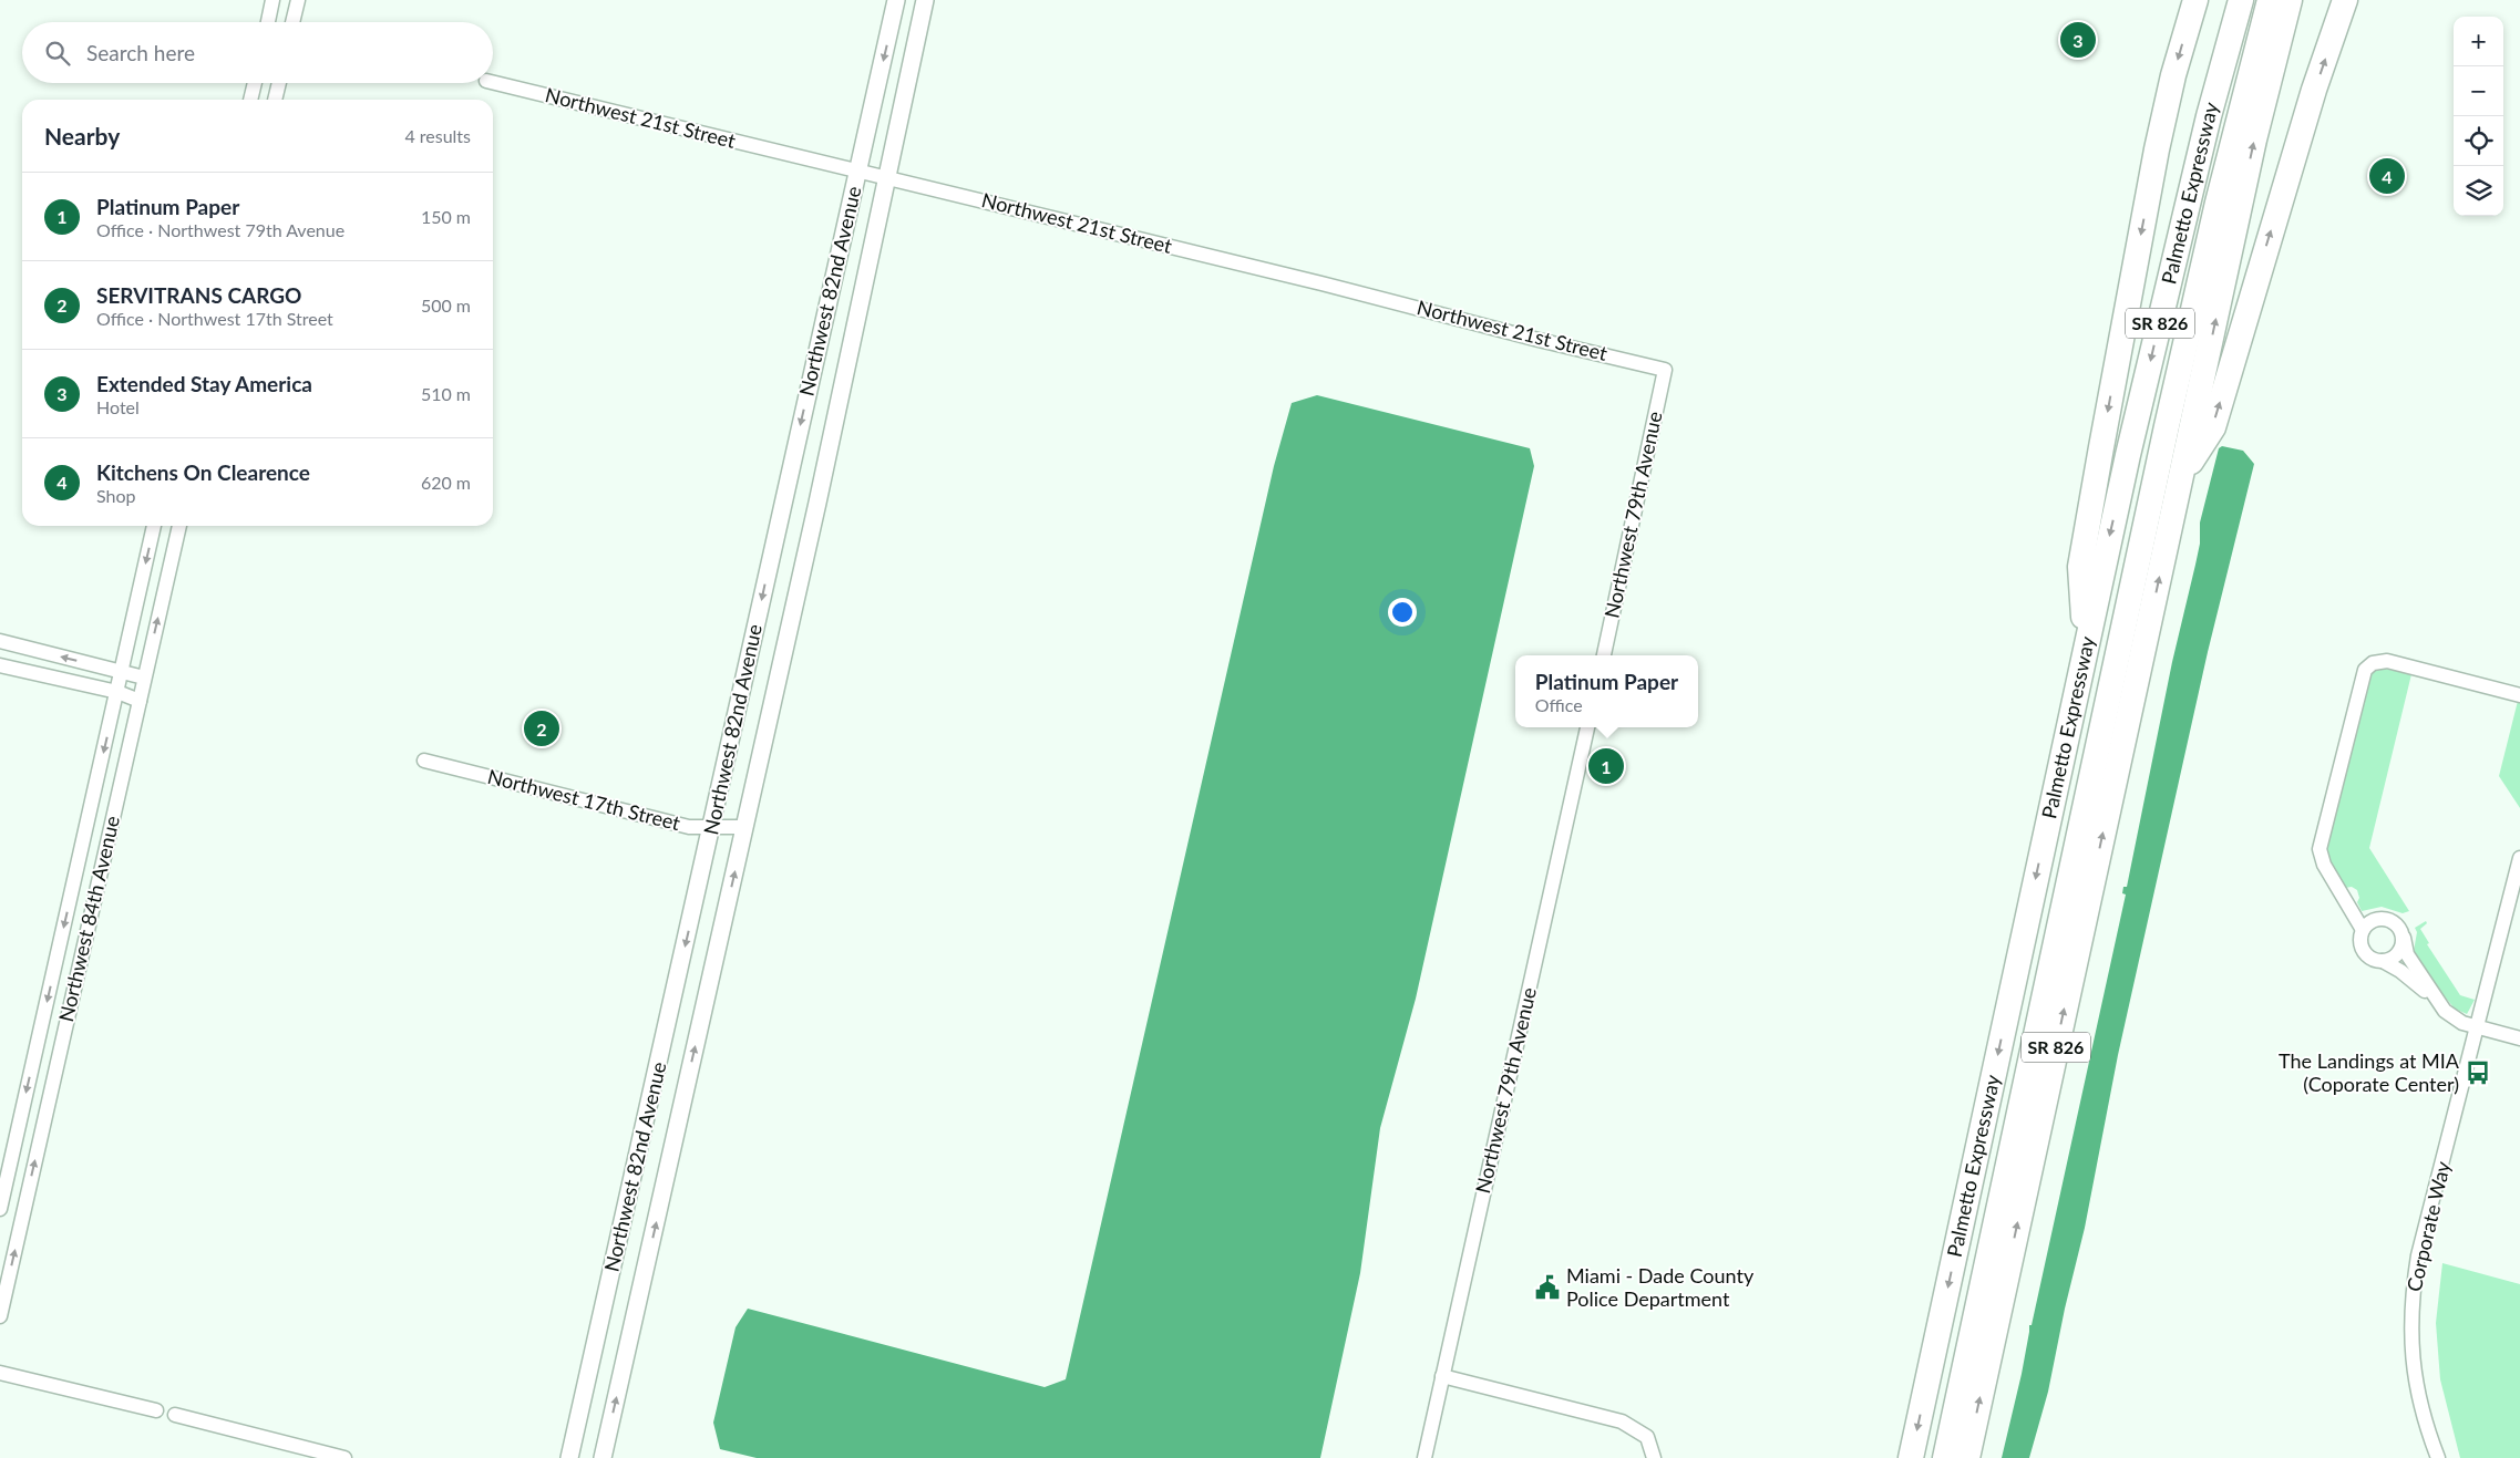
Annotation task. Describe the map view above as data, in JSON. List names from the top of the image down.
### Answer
{
  "streets": {
    "highway": ["Palmetto Expressway", "SR 826"],
    "street": [
      "Northwest 21st Street",
      "Northwest 82nd Avenue",
      "Northwest 79th Avenue",
      "Northwest 17th Street",
      "Northwest 84th Avenue",
      "Corporate Way"
    ]
  },
  "crossings": [
    ["Northwest 21st Street", "Northwest 82nd Avenue"],
    ["Northwest 21st Street", "Northwest 79th Avenue"],
    ["Northwest 82nd Avenue", "Northwest 17th Street"]
  ],
  "places": {
    "bus stop": ["The Landings at MIA (Coporate Center)"],
    "public building": ["Miami - Dade County Police Department"]
  },
  "page": {
    "map_buttons": ["+", "−"],
    "pins": [
      "3",
      "4",
      "2",
      "1"
    ],
    "search": "Search here",
    "heading": ["Nearby", "4 results"],
    "list": [
      {
        "mark": "1",
        "name": "Platinum Paper",
        "note": "Office · Northwest 79th Avenue",
        "value": "150 m"
      },
      {
        "mark": "2",
        "name": "SERVITRANS CARGO",
        "note": "Office · Northwest 17th Street",
        "value": "500 m"
      },
      {
        "mark": "3",
        "name": "Extended Stay America",
        "note": "Hotel",
        "value": "510 m"
      },
      {
        "mark": "4",
        "name": "Kitchens On Clearence",
        "note": "Shop",
        "value": "620 m"
      }
    ],
    "popup": ["Platinum Paper", "Office"]
  }
}
